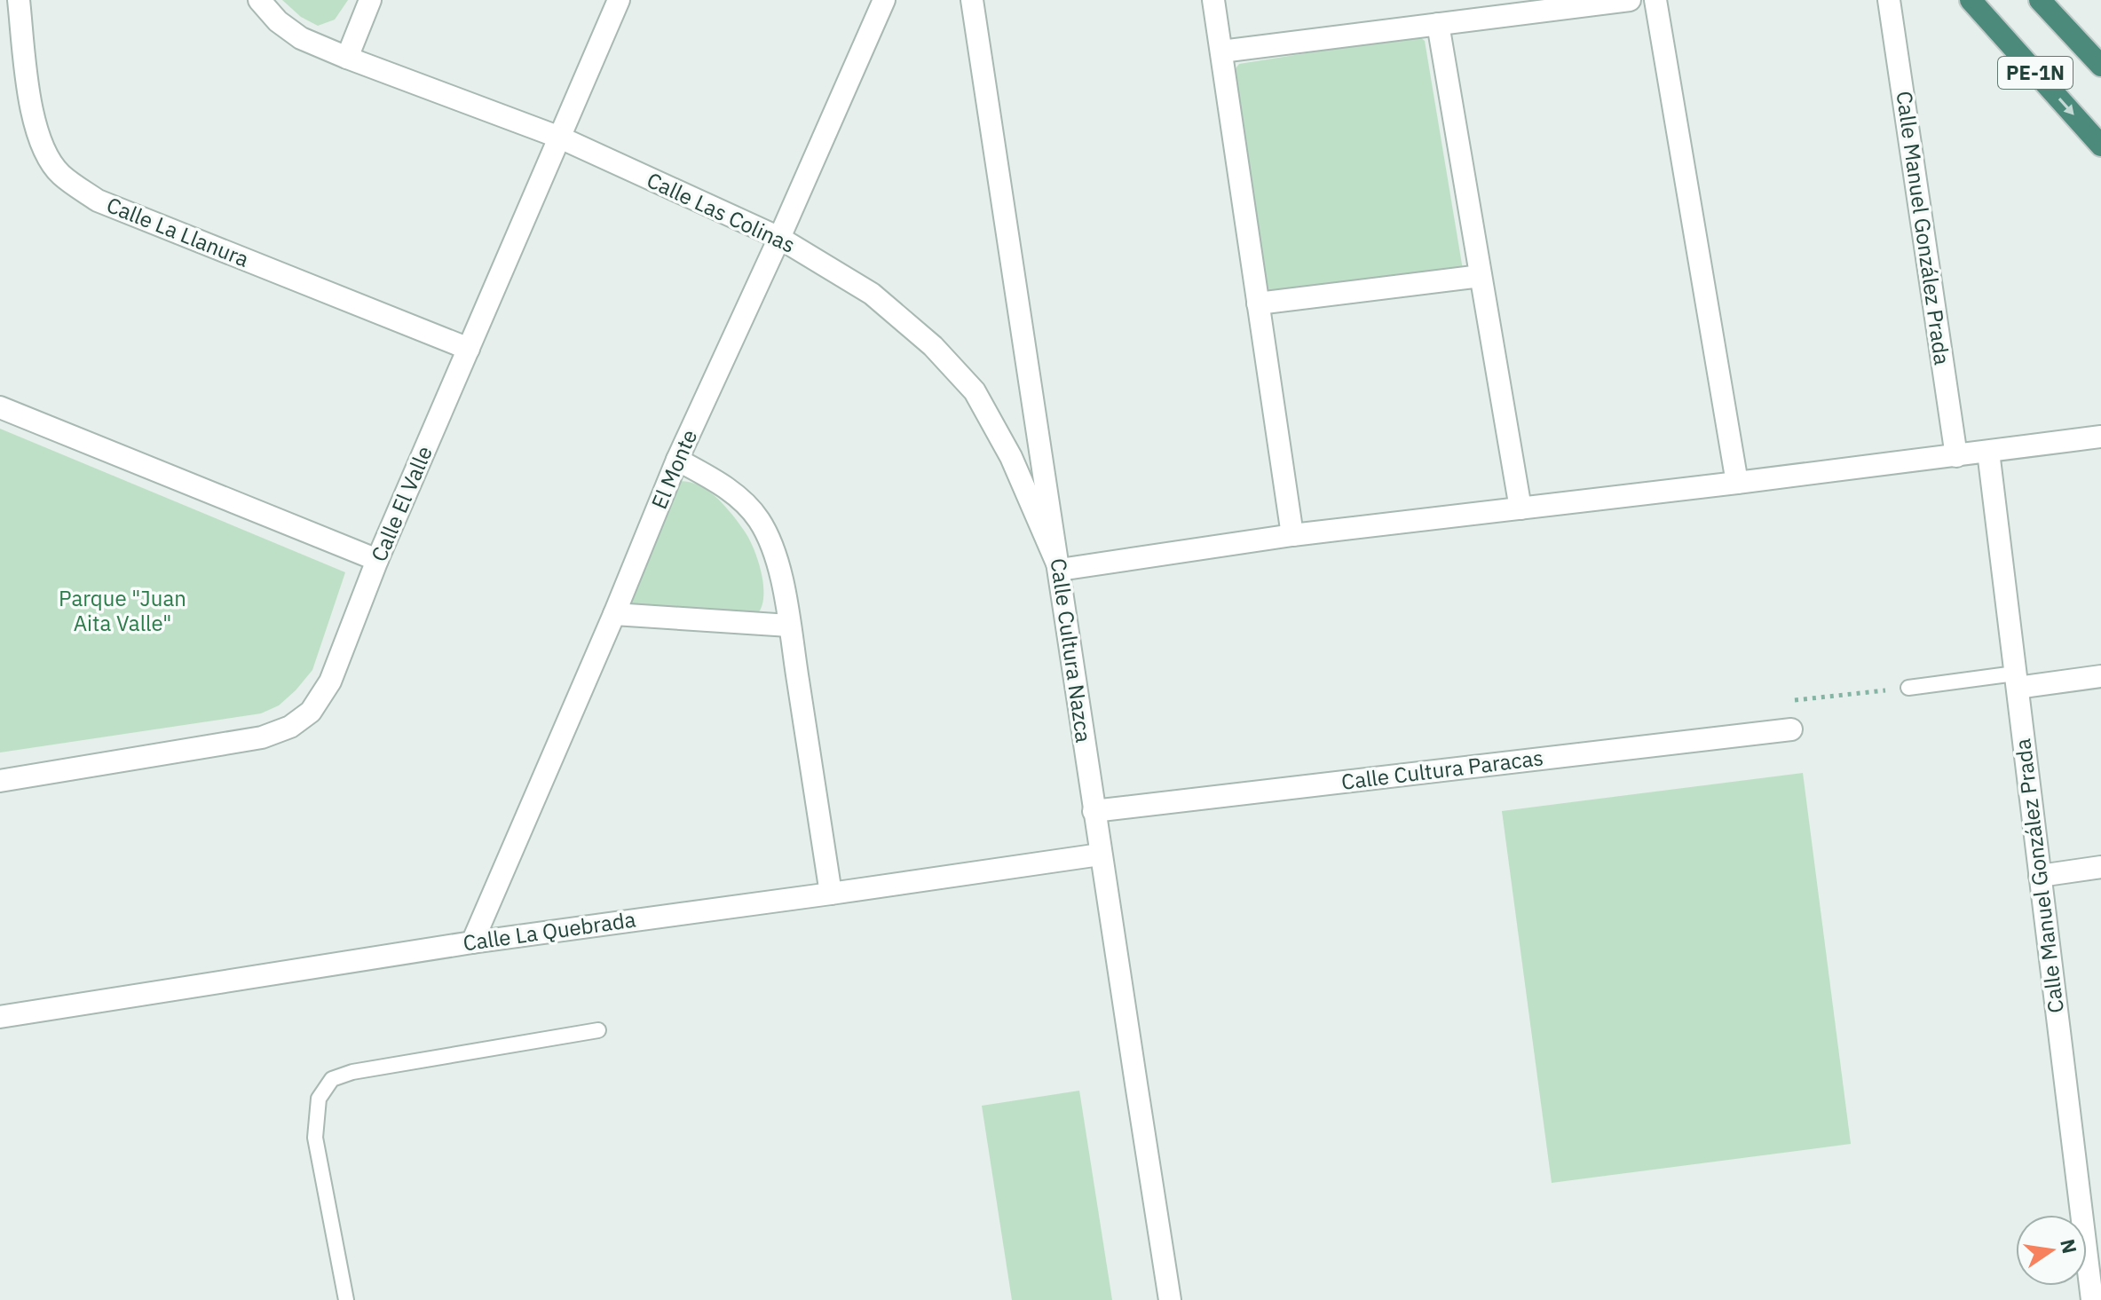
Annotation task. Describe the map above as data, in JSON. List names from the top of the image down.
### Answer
{
  "streets": {
    "highway": ["PE-1N"],
    "street": [
      "Calle Las Colinas",
      "Calle Manuel González Prada",
      "Calle La Llanura",
      "El Monte",
      "Calle El Valle",
      "Calle Cultura Nazca",
      "Calle Cultura Paracas",
      "Calle La Quebrada"
    ]
  },
  "crossings": [
    ["Calle Las Colinas", "El Monte"],
    ["Calle Las Colinas", "Calle El Valle"],
    ["Calle Las Colinas", "Calle Cultura Nazca"],
    ["Calle La Llanura", "Calle El Valle"],
    ["El Monte", "Calle La Quebrada"],
    ["Calle Cultura Nazca", "Calle Cultura Paracas"],
    ["Calle Cultura Nazca", "Calle La Quebrada"]
  ],
  "parks": ["Parque \"Juan Aita Valle\""],
  "north": "right"
}
